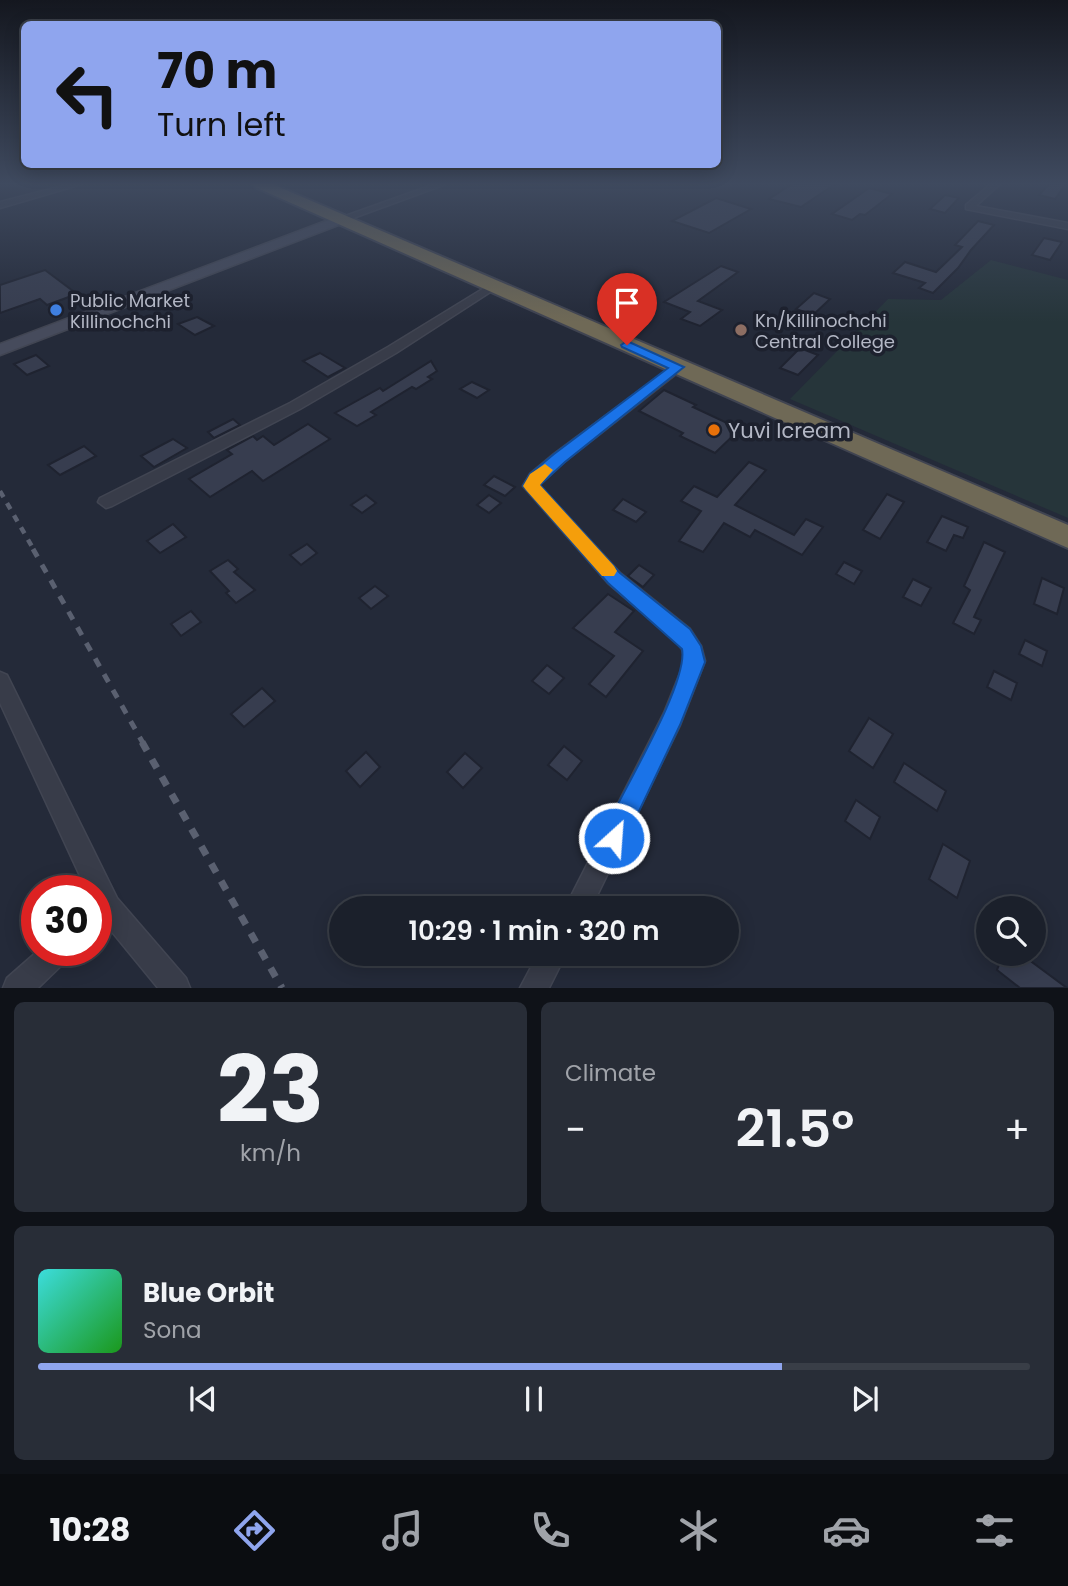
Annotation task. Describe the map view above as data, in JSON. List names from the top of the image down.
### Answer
{
  "places": ["Public Market Killinochchi", "Kn/Killinochchi Central College", "Yuvi Icream"],
  "page": {
    "turn": ["70 m", "Turn left"],
    "limit": "30",
    "trip": "10:29 · 1 min · 320 m",
    "tile": [
      ["23", "km/h"],
      "Climate"
    ],
    "heat": ["−", "21.5°", "+"],
    "song": ["Blue Orbit", "Sona"],
    "tabs": "10:28"
  }
}
